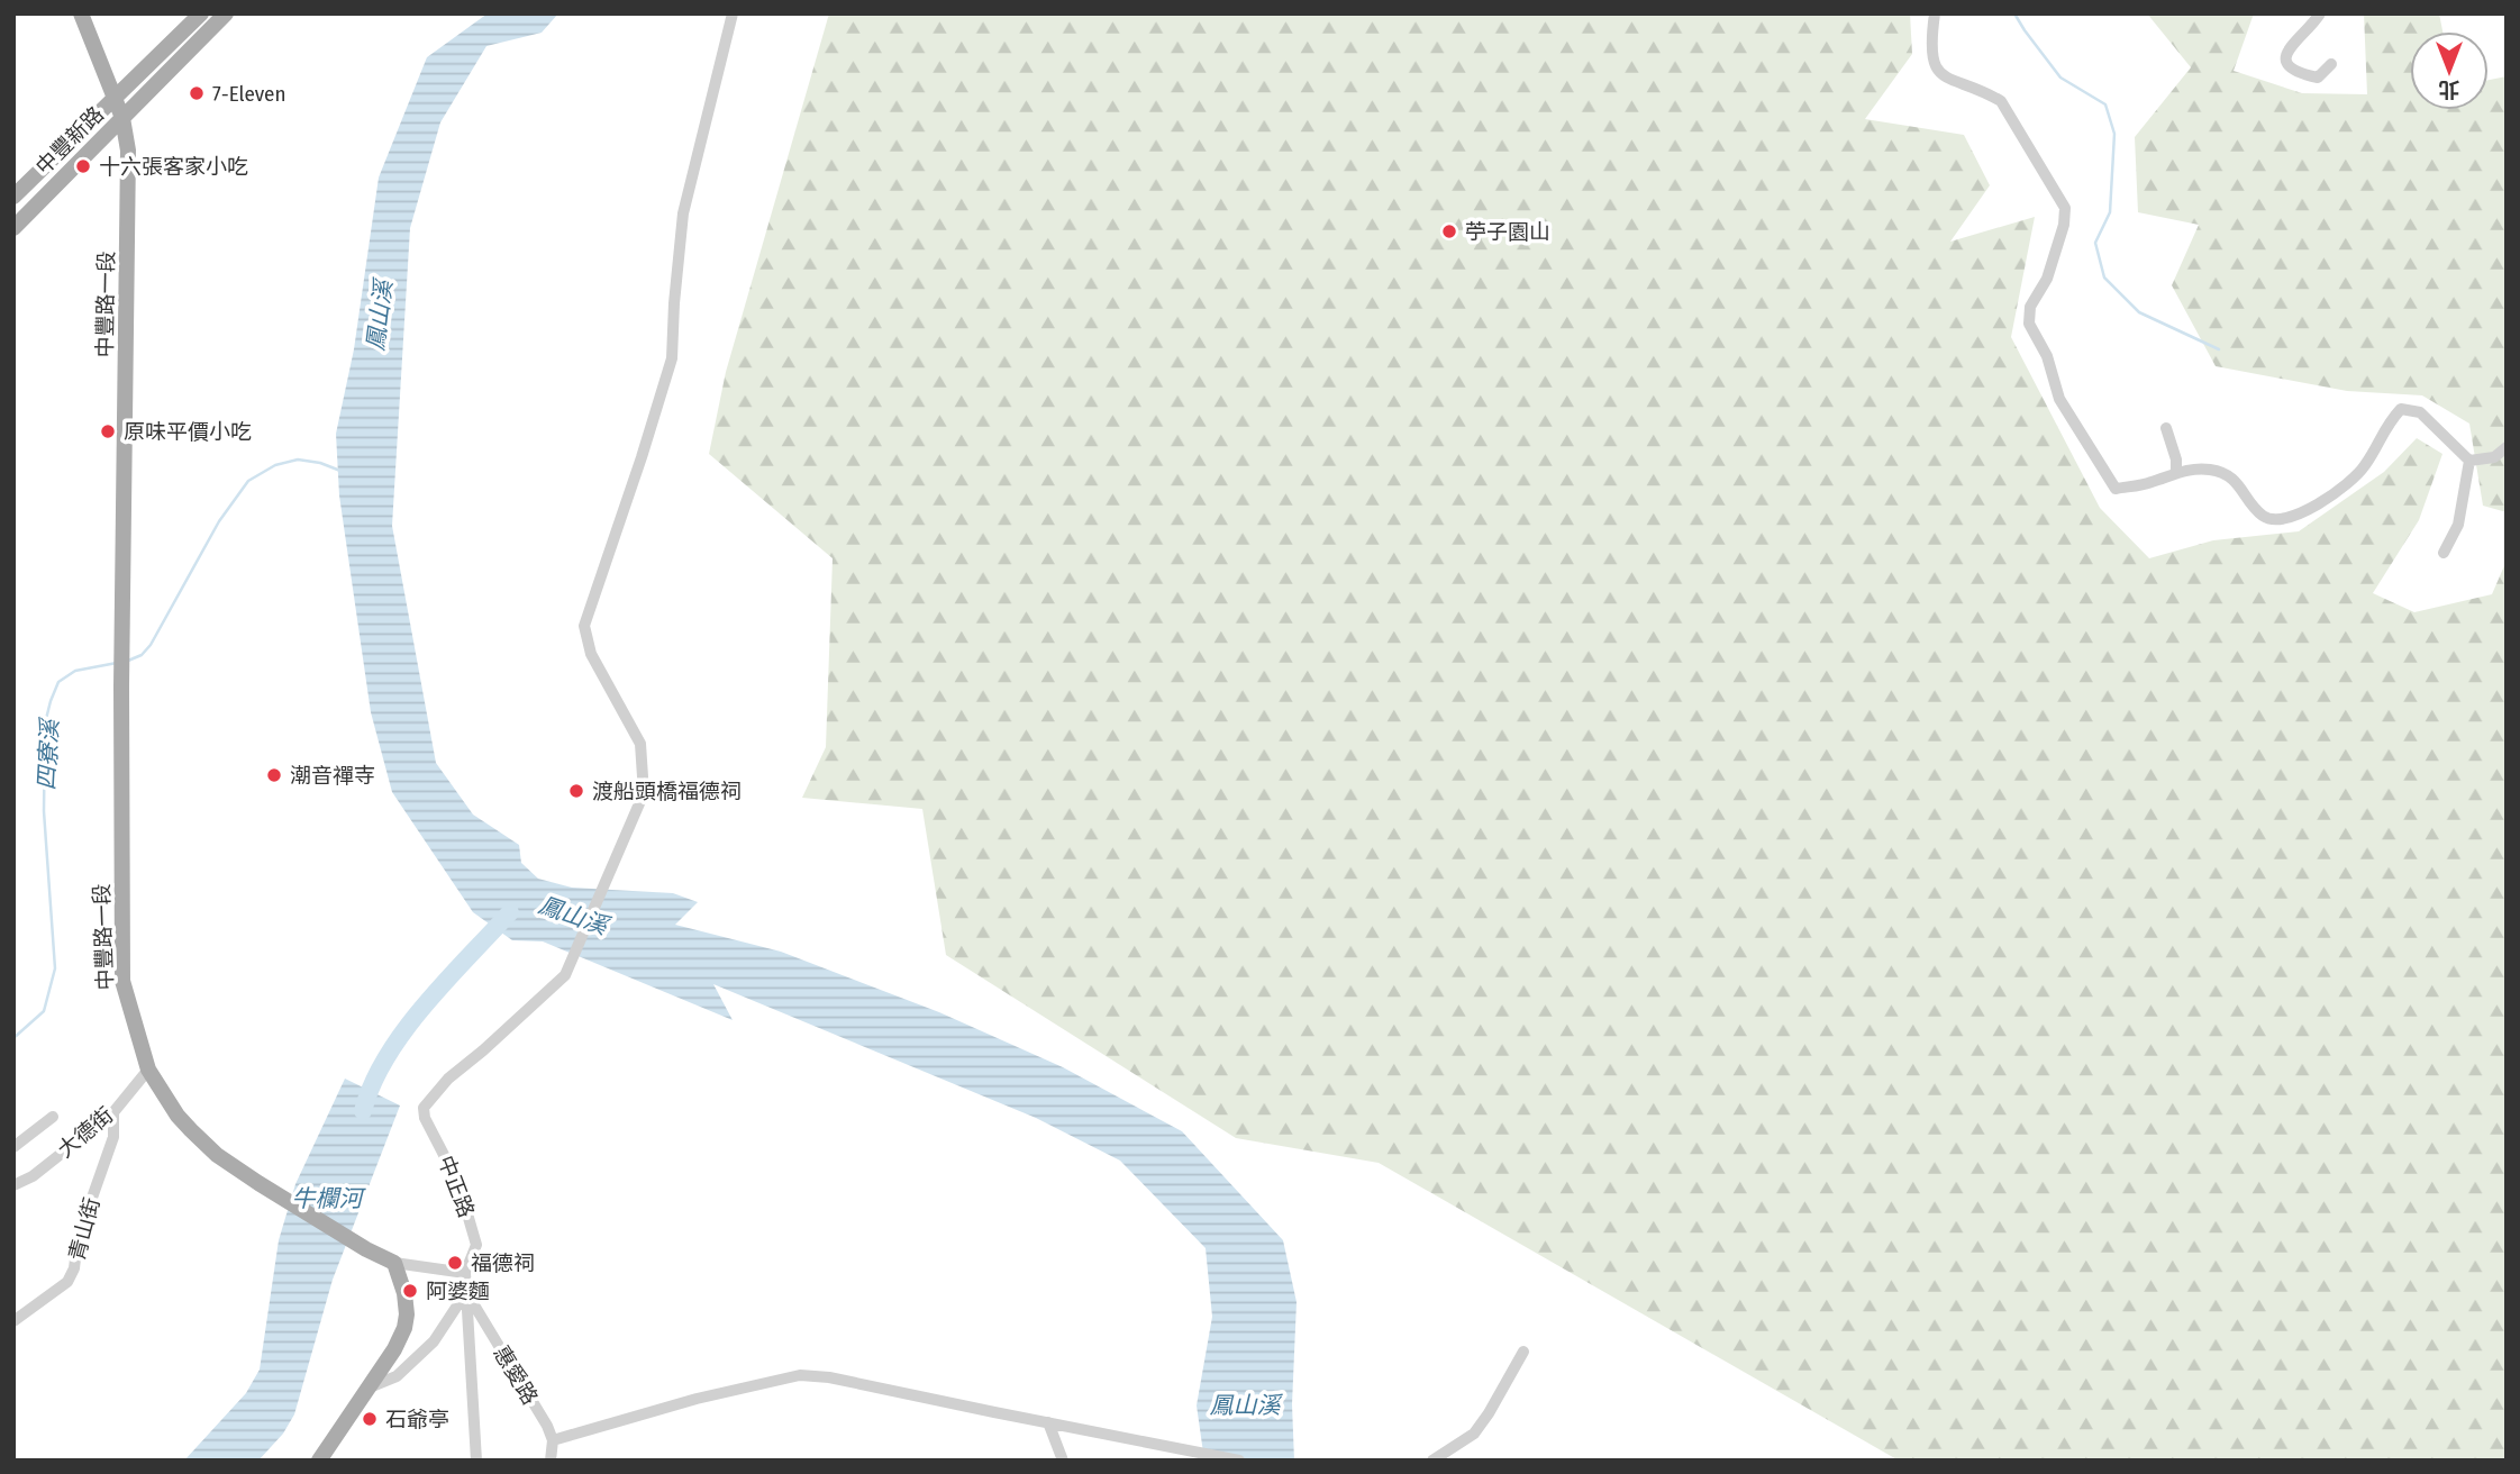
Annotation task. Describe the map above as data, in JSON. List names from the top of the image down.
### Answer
{
  "streets": {
    "main road": ["中豐新路", "中豐路一段"],
    "street": [
      "大德街",
      "中正路",
      "青山街",
      "惠愛路"
    ]
  },
  "crossings": [
    ["中豐新路", "中豐路一段"],
    ["中豐路一段", "大德街"],
    ["大德街", "青山街"],
    ["中正路", "惠愛路"]
  ],
  "water": ["鳳山溪", "四寮溪", "牛欄河"],
  "places": [
    "7-Eleven",
    "十六張客家小吃",
    "苧子園山",
    "原味平價小吃",
    "潮音禪寺",
    "渡船頭橋福德祠",
    "福德祠",
    "阿婆麵",
    "石爺亭"
  ],
  "north": "bottom"
}
